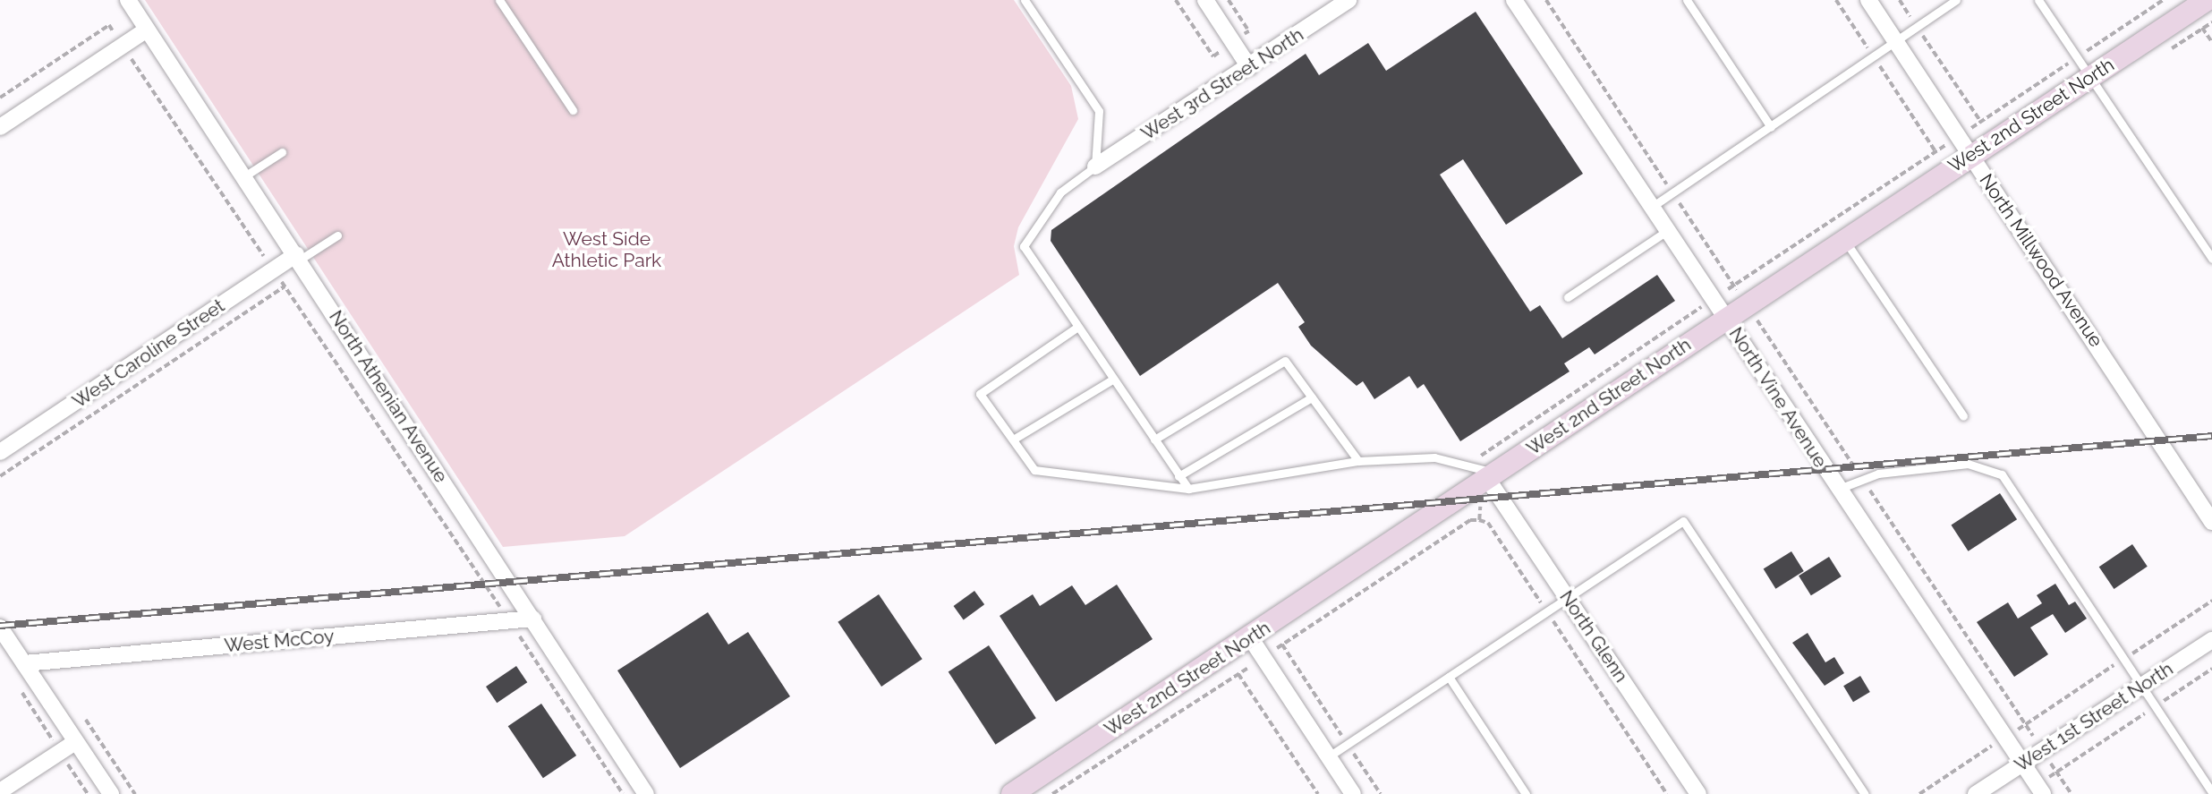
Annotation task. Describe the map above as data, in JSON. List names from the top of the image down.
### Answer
{
  "streets": {
    "street": [
      "West 3rd Street North",
      "West 2nd Street North",
      "North Millwood Avenue",
      "West Caroline Street",
      "North Athenian Avenue",
      "North Vine Avenue",
      "North Glenn",
      "West McCoy",
      "West 1st Street North"
    ]
  },
  "crossings": [
    ["West 2nd Street North", "North Millwood Avenue"],
    ["West 2nd Street North", "North Vine Avenue"],
    ["West 2nd Street North", "North Glenn"],
    ["West Caroline Street", "North Athenian Avenue"],
    ["North Athenian Avenue", "West McCoy"],
    ["North Vine Avenue", "West 1st Street North"]
  ],
  "parks": ["West Side Athletic Park"]
}
